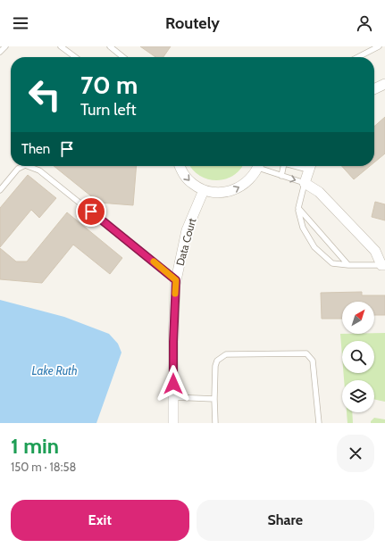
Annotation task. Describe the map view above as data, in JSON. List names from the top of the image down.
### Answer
{
  "streets": {
    "street": ["Data Court"]
  },
  "water": ["Lake Ruth"],
  "north": "top right",
  "page": {
    "header": "Routely",
    "turn": ["70 m", "Turn left"],
    "then": "Then",
    "heading": ["1 min", "150 m · 18:58"],
    "buttons": ["Exit", "Share"]
  }
}
